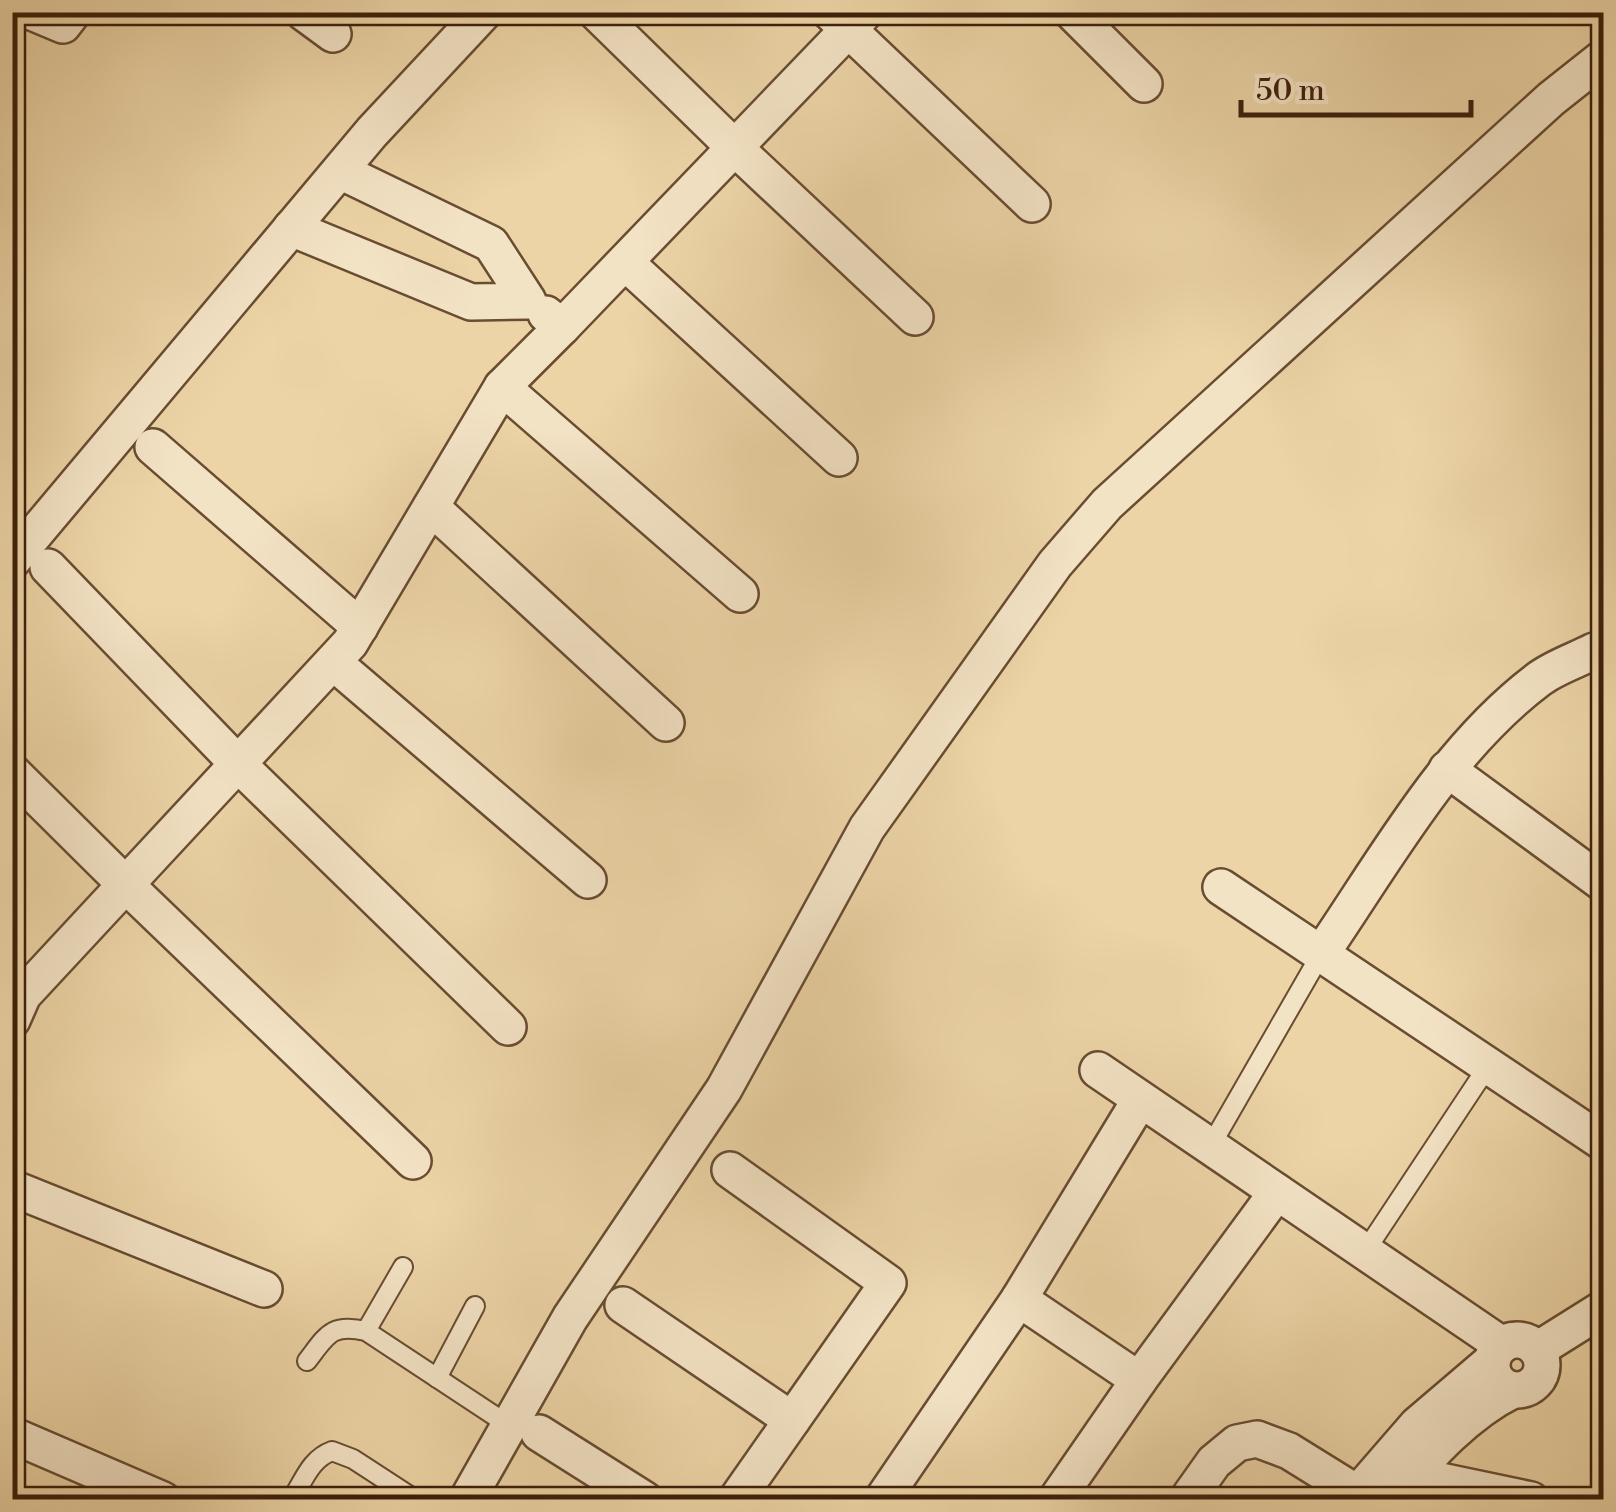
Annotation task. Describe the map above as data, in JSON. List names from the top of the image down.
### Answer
{
  "scale_bar": "50 m"
}
